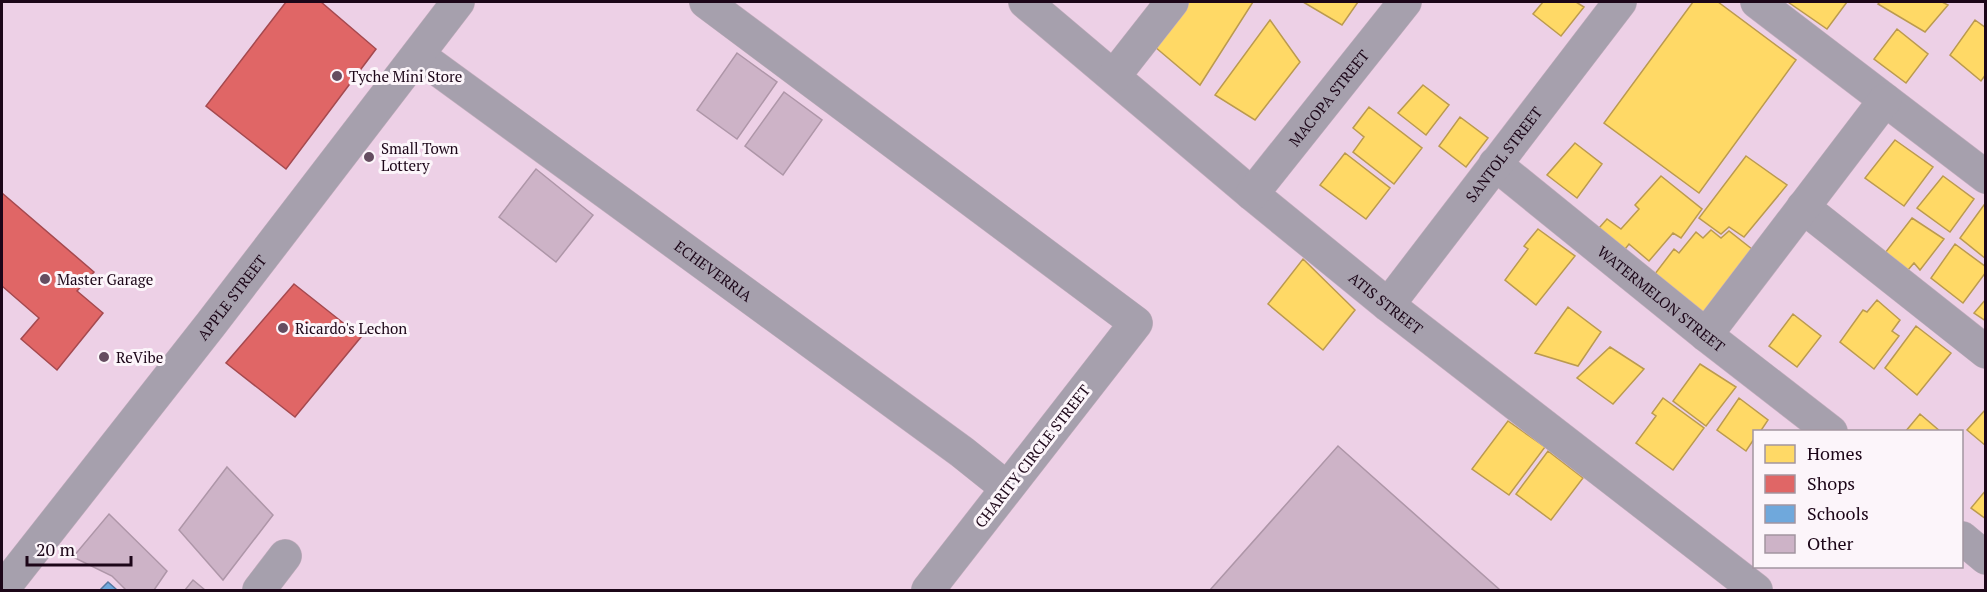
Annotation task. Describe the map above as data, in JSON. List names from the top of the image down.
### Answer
{
  "streets": {
    "street": [
      "MACOPA STREET",
      "SANTOL STREET",
      "ECHEVERRIA",
      "APPLE STREET",
      "WATERMELON STREET",
      "ATIS STREET",
      "CHARITY CIRCLE STREET"
    ]
  },
  "crossings": [
    ["MACOPA STREET", "ATIS STREET"],
    ["SANTOL STREET", "WATERMELON STREET"],
    ["SANTOL STREET", "ATIS STREET"],
    ["ECHEVERRIA", "APPLE STREET"],
    ["ECHEVERRIA", "CHARITY CIRCLE STREET"]
  ],
  "places": [
    "Tyche Mini Store",
    "Small Town Lottery",
    "Master Garage",
    "Ricardo's Lechon",
    "ReVibe"
  ],
  "legend": [
    "Homes",
    "Shops",
    "Schools",
    "Other"
  ],
  "scale_bar": "20 m"
}
